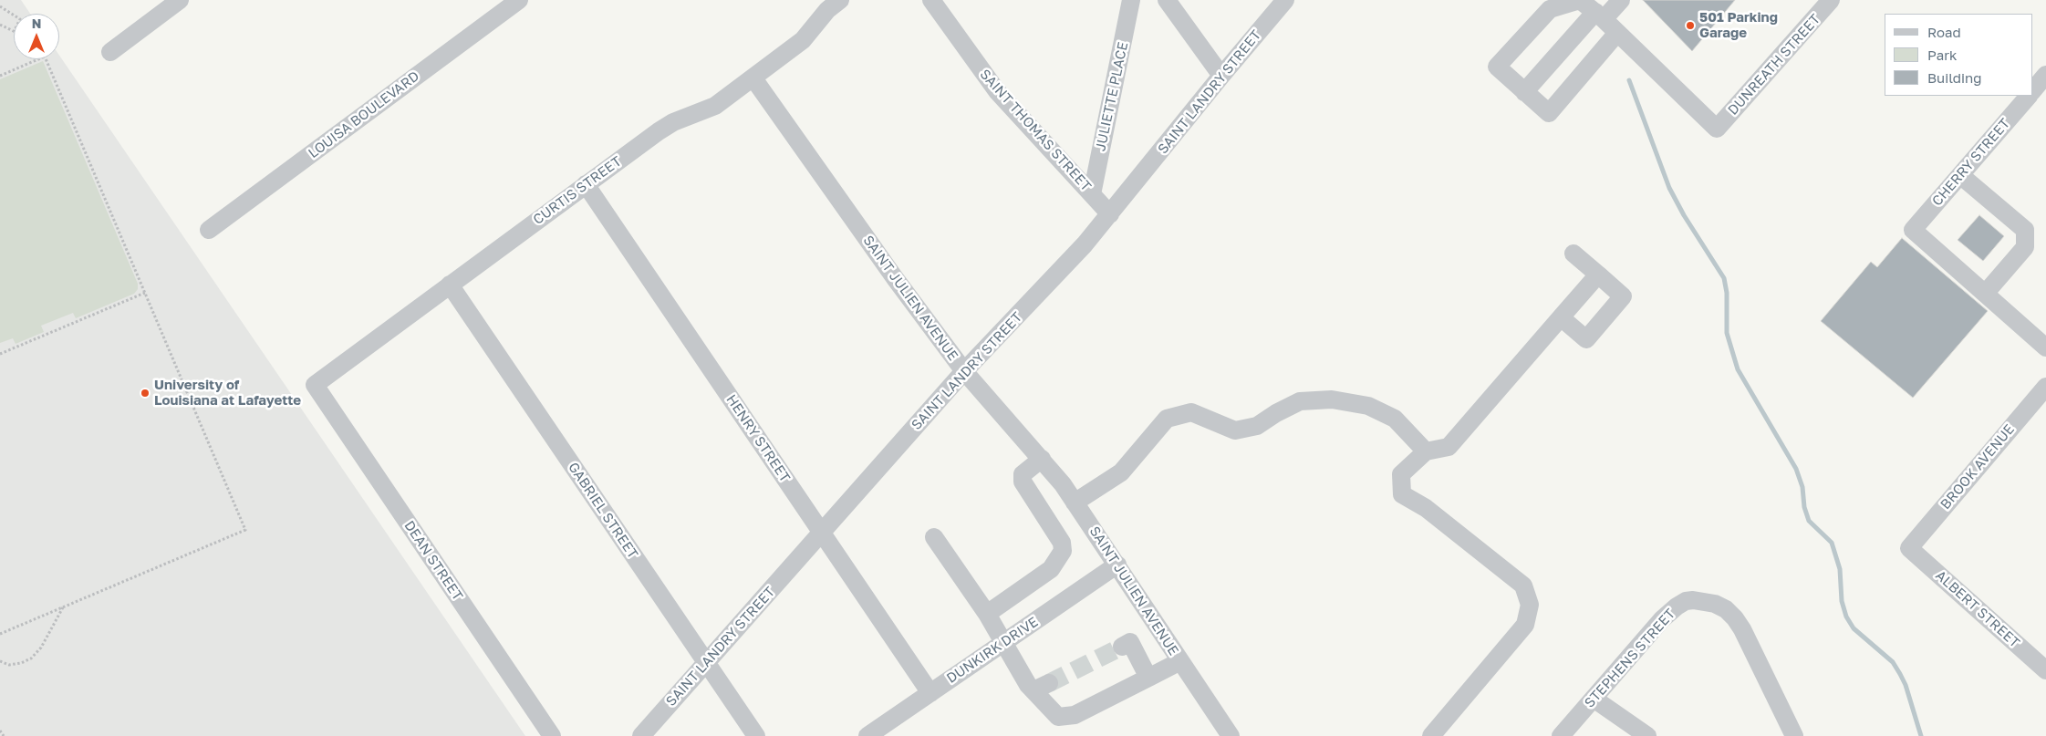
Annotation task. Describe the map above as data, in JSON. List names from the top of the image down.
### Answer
{
  "streets": {
    "street": [
      "DUNREATH STREET",
      "SAINT LANDRY STREET",
      "JULIETTE PLACE",
      "LOUISA BOULEVARD",
      "SAINT THOMAS STREET",
      "CHERRY STREET",
      "CURTIS STREET",
      "SAINT JULIEN AVENUE",
      "HENRY STREET",
      "BROOK AVENUE",
      "GABRIEL STREET",
      "DEAN STREET",
      "ALBERT STREET",
      "DUNKIRK DRIVE",
      "STEPHENS STREET"
    ]
  },
  "crossings": [
    ["SAINT LANDRY STREET", "SAINT THOMAS STREET"],
    ["SAINT LANDRY STREET", "SAINT JULIEN AVENUE"],
    ["SAINT LANDRY STREET", "HENRY STREET"],
    ["SAINT LANDRY STREET", "GABRIEL STREET"],
    ["JULIETTE PLACE", "SAINT THOMAS STREET"],
    ["CURTIS STREET", "SAINT JULIEN AVENUE"],
    ["CURTIS STREET", "HENRY STREET"],
    ["CURTIS STREET", "GABRIEL STREET"],
    ["CURTIS STREET", "DEAN STREET"],
    ["SAINT JULIEN AVENUE", "DUNKIRK DRIVE"],
    ["HENRY STREET", "DUNKIRK DRIVE"],
    ["BROOK AVENUE", "ALBERT STREET"]
  ],
  "places": ["501 Parking Garage", "University of Louisiana at Lafayette"],
  "legend": ["Road", "Park", "Building"],
  "north": "top"
}
